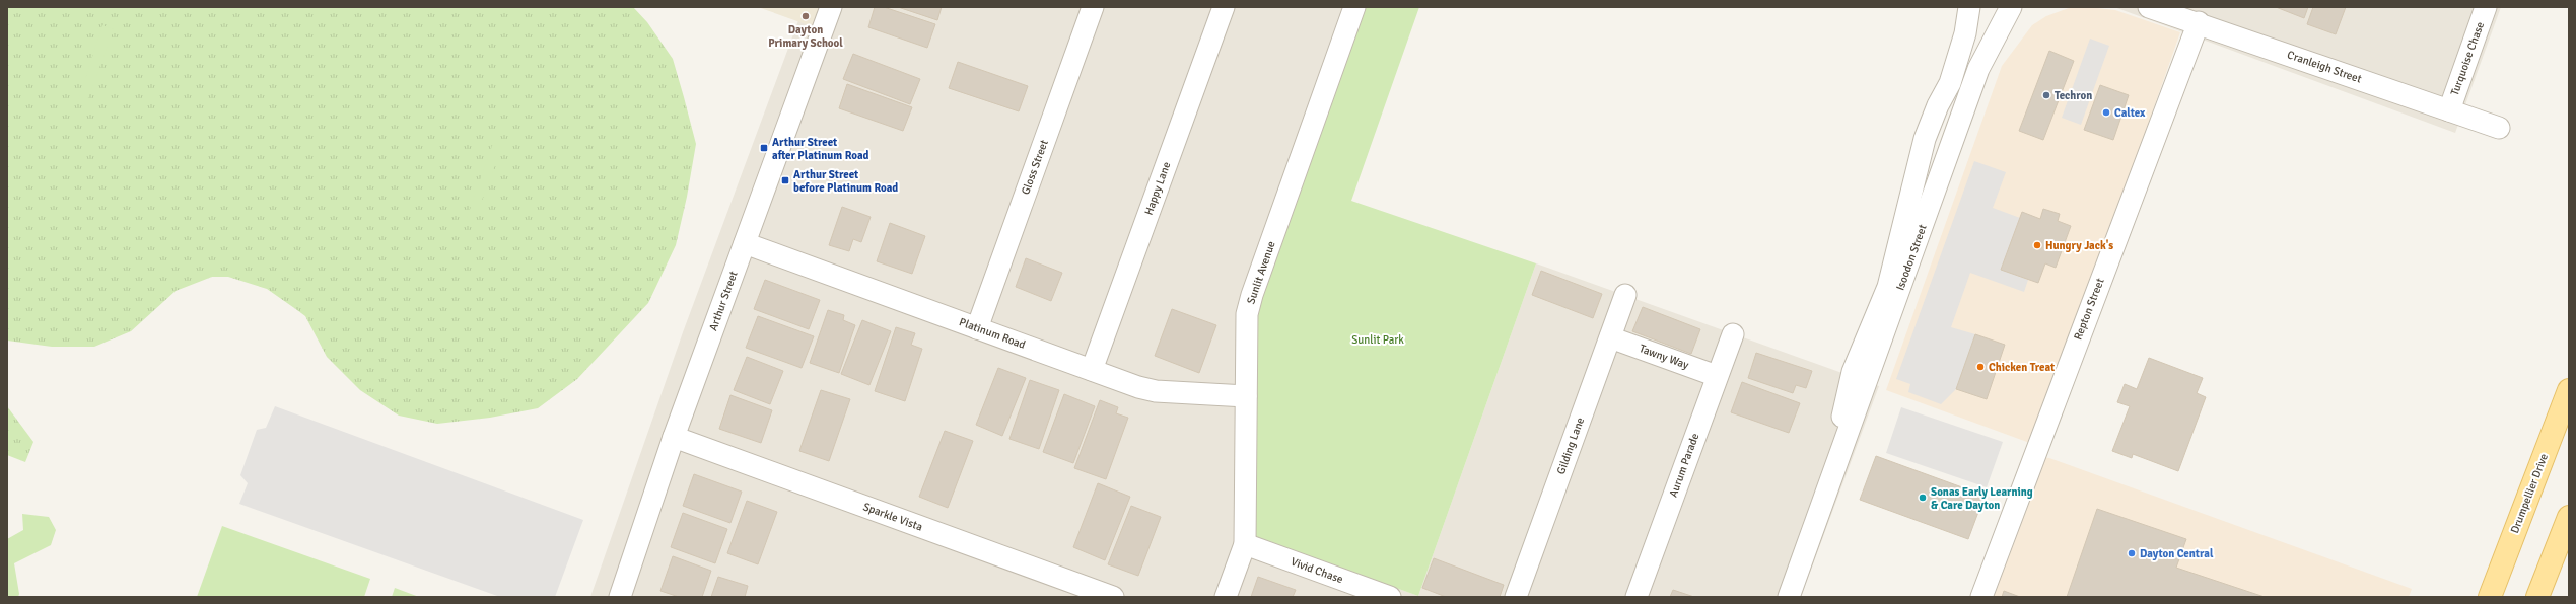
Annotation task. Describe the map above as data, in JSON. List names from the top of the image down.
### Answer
{
  "streets": {
    "main road": ["Drumpellier Drive"],
    "street": [
      "Turquoise Chase",
      "Cranleigh Street",
      "Gloss Street",
      "Happy Lane",
      "Isoodon Street",
      "Sunlit Avenue",
      "Arthur Street",
      "Repton Street",
      "Platinum Road",
      "Tawny Way",
      "Gilding Lane",
      "Aurum Parade",
      "Sparkle Vista",
      "Vivid Chase"
    ]
  },
  "crossings": [
    ["Turquoise Chase", "Cranleigh Street"],
    ["Cranleigh Street", "Repton Street"],
    ["Gloss Street", "Platinum Road"],
    ["Happy Lane", "Platinum Road"],
    ["Sunlit Avenue", "Platinum Road"],
    ["Sunlit Avenue", "Vivid Chase"],
    ["Arthur Street", "Platinum Road"],
    ["Arthur Street", "Sparkle Vista"],
    ["Tawny Way", "Gilding Lane"],
    ["Tawny Way", "Aurum Parade"]
  ],
  "parks": ["Sunlit Park"],
  "places": {
    "other": [
      "Dayton Primary School",
      "Techron",
      "Caltex",
      "Hungry Jack's",
      "Chicken Treat",
      "Sonas Early Learning & Care Dayton",
      "Dayton Central"
    ],
    "transit": ["Arthur Street after Platinum Road", "Arthur Street before Platinum Road"]
  }
}
